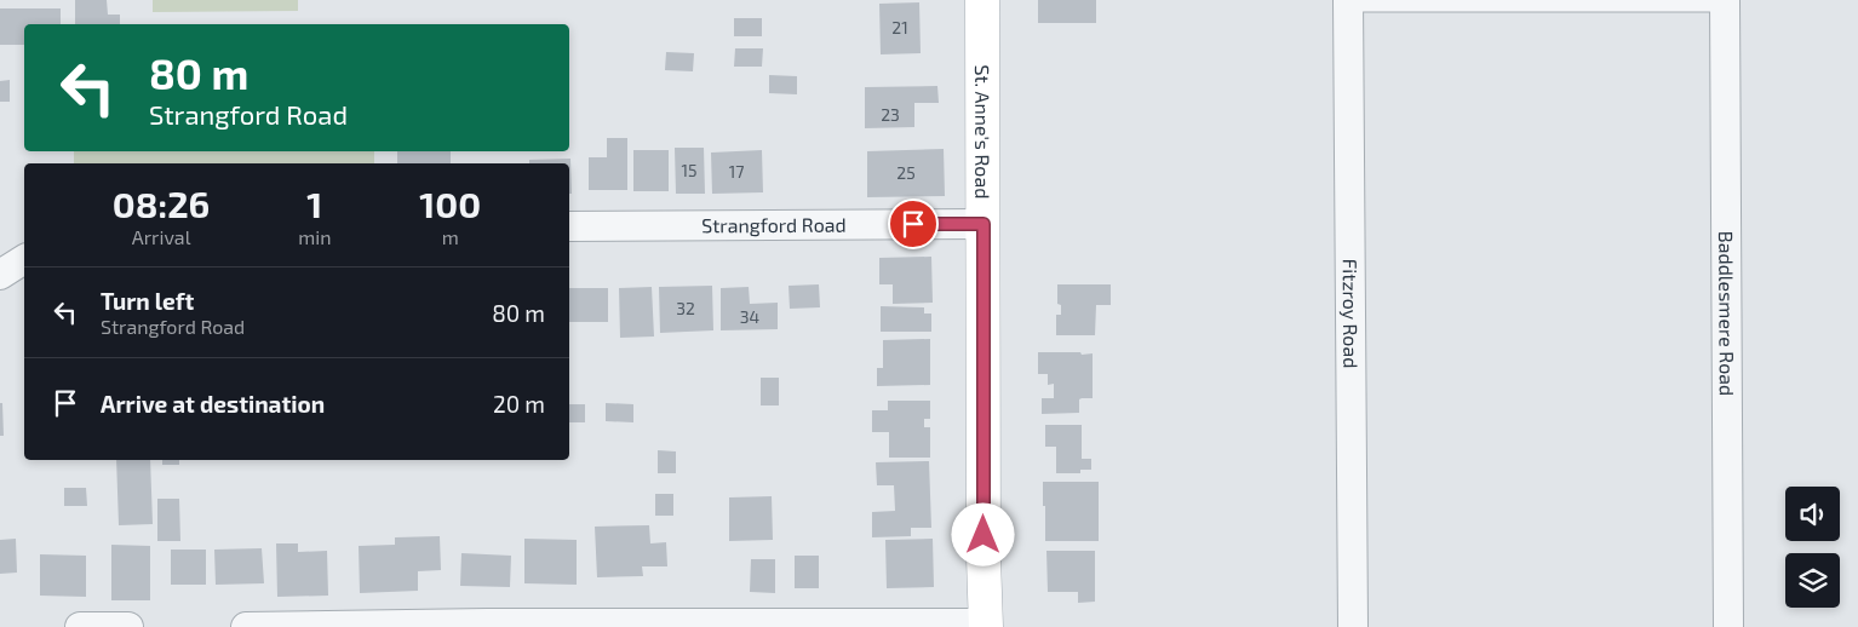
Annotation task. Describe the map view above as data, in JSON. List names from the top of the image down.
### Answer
{
  "streets": {
    "street": [
      "St. Anne's Road",
      "Strangford Road",
      "Fitzroy Road",
      "Baddlesmere Road"
    ]
  },
  "crossings": [
    ["St. Anne's Road", "Strangford Road"]
  ],
  "house_numbers": [
    "21",
    "23",
    "15",
    "17",
    "25",
    "32",
    "34"
  ],
  "page": {
    "turn": ["80 m", "Strangford Road"],
    "eta": [
      "08:26",
      "Arrival",
      "1",
      "min",
      "100",
      "m"
    ],
    "list": [
      {
        "name": "Turn left",
        "note": "Strangford Road",
        "value": "80 m"
      },
      {
        "name": "Arrive at destination",
        "value": "20 m"
      }
    ]
  }
}
